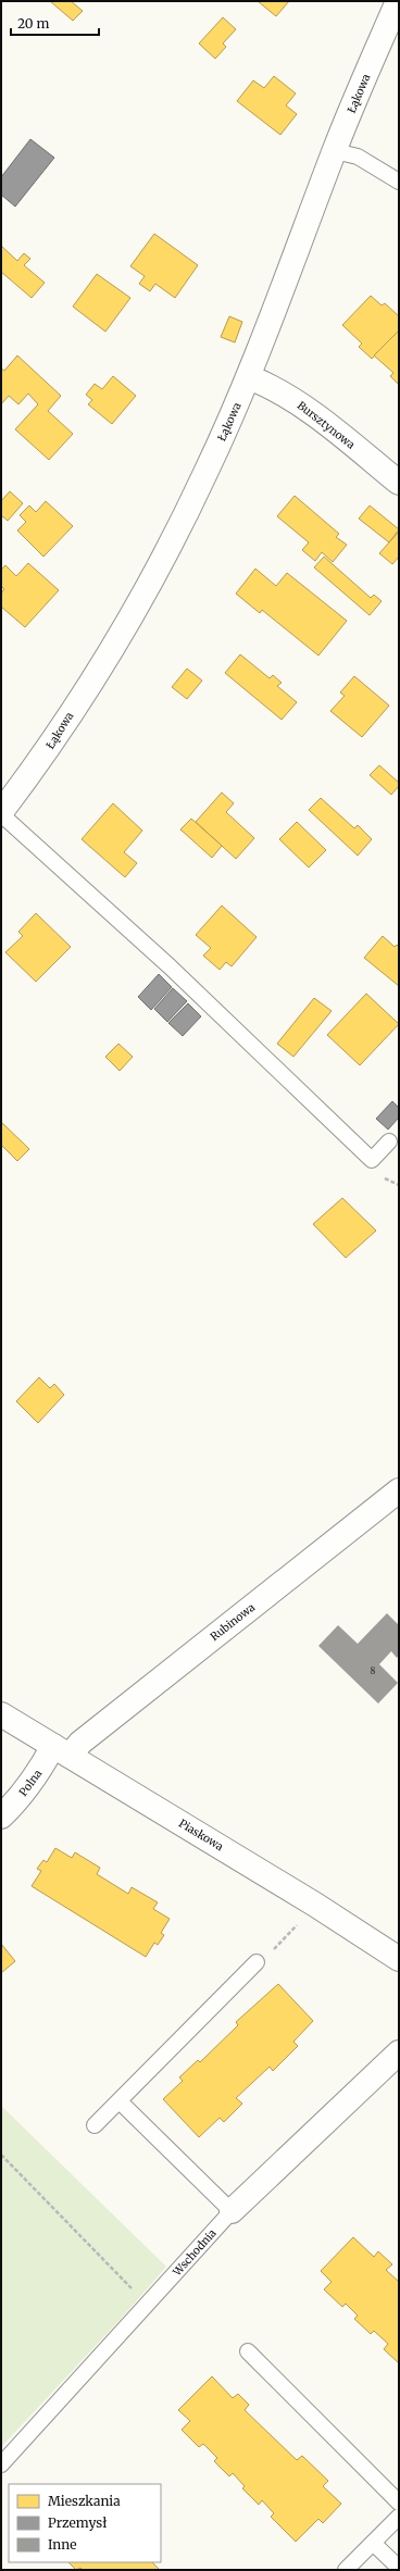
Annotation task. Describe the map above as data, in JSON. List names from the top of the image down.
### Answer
{
  "streets": {
    "street": [
      "Łąkowa",
      "Bursztynowa",
      "Rubinowa",
      "Polna",
      "Piaskowa",
      "Wschodnia"
    ]
  },
  "crossings": [
    ["Łąkowa", "Bursztynowa"],
    ["Rubinowa", "Polna"],
    ["Rubinowa", "Piaskowa"],
    ["Polna", "Piaskowa"]
  ],
  "house_numbers": ["8"],
  "legend": ["Mieszkania", "Przemysł", "Inne"],
  "scale_bar": "20 m"
}
